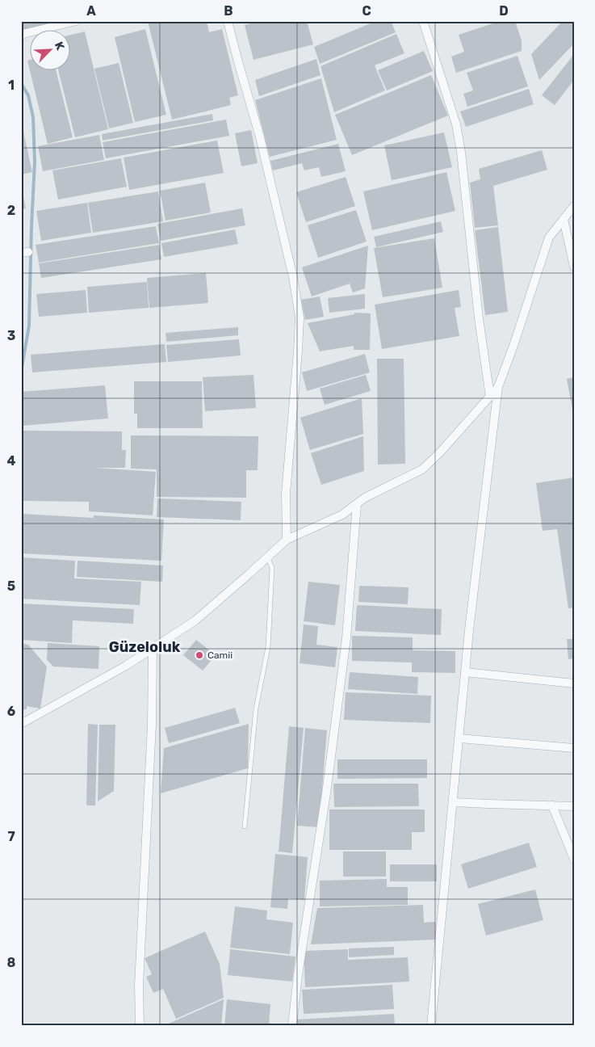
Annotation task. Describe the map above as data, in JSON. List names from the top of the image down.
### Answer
{
  "districts": ["Güzeloluk"],
  "places": ["Camii"],
  "north": "top right",
  "grid": {
    "columns": [
      "A",
      "B",
      "C",
      "D"
    ],
    "rows": [
      "1",
      "2",
      "3",
      "4",
      "5",
      "6",
      "7",
      "8"
    ]
  }
}
